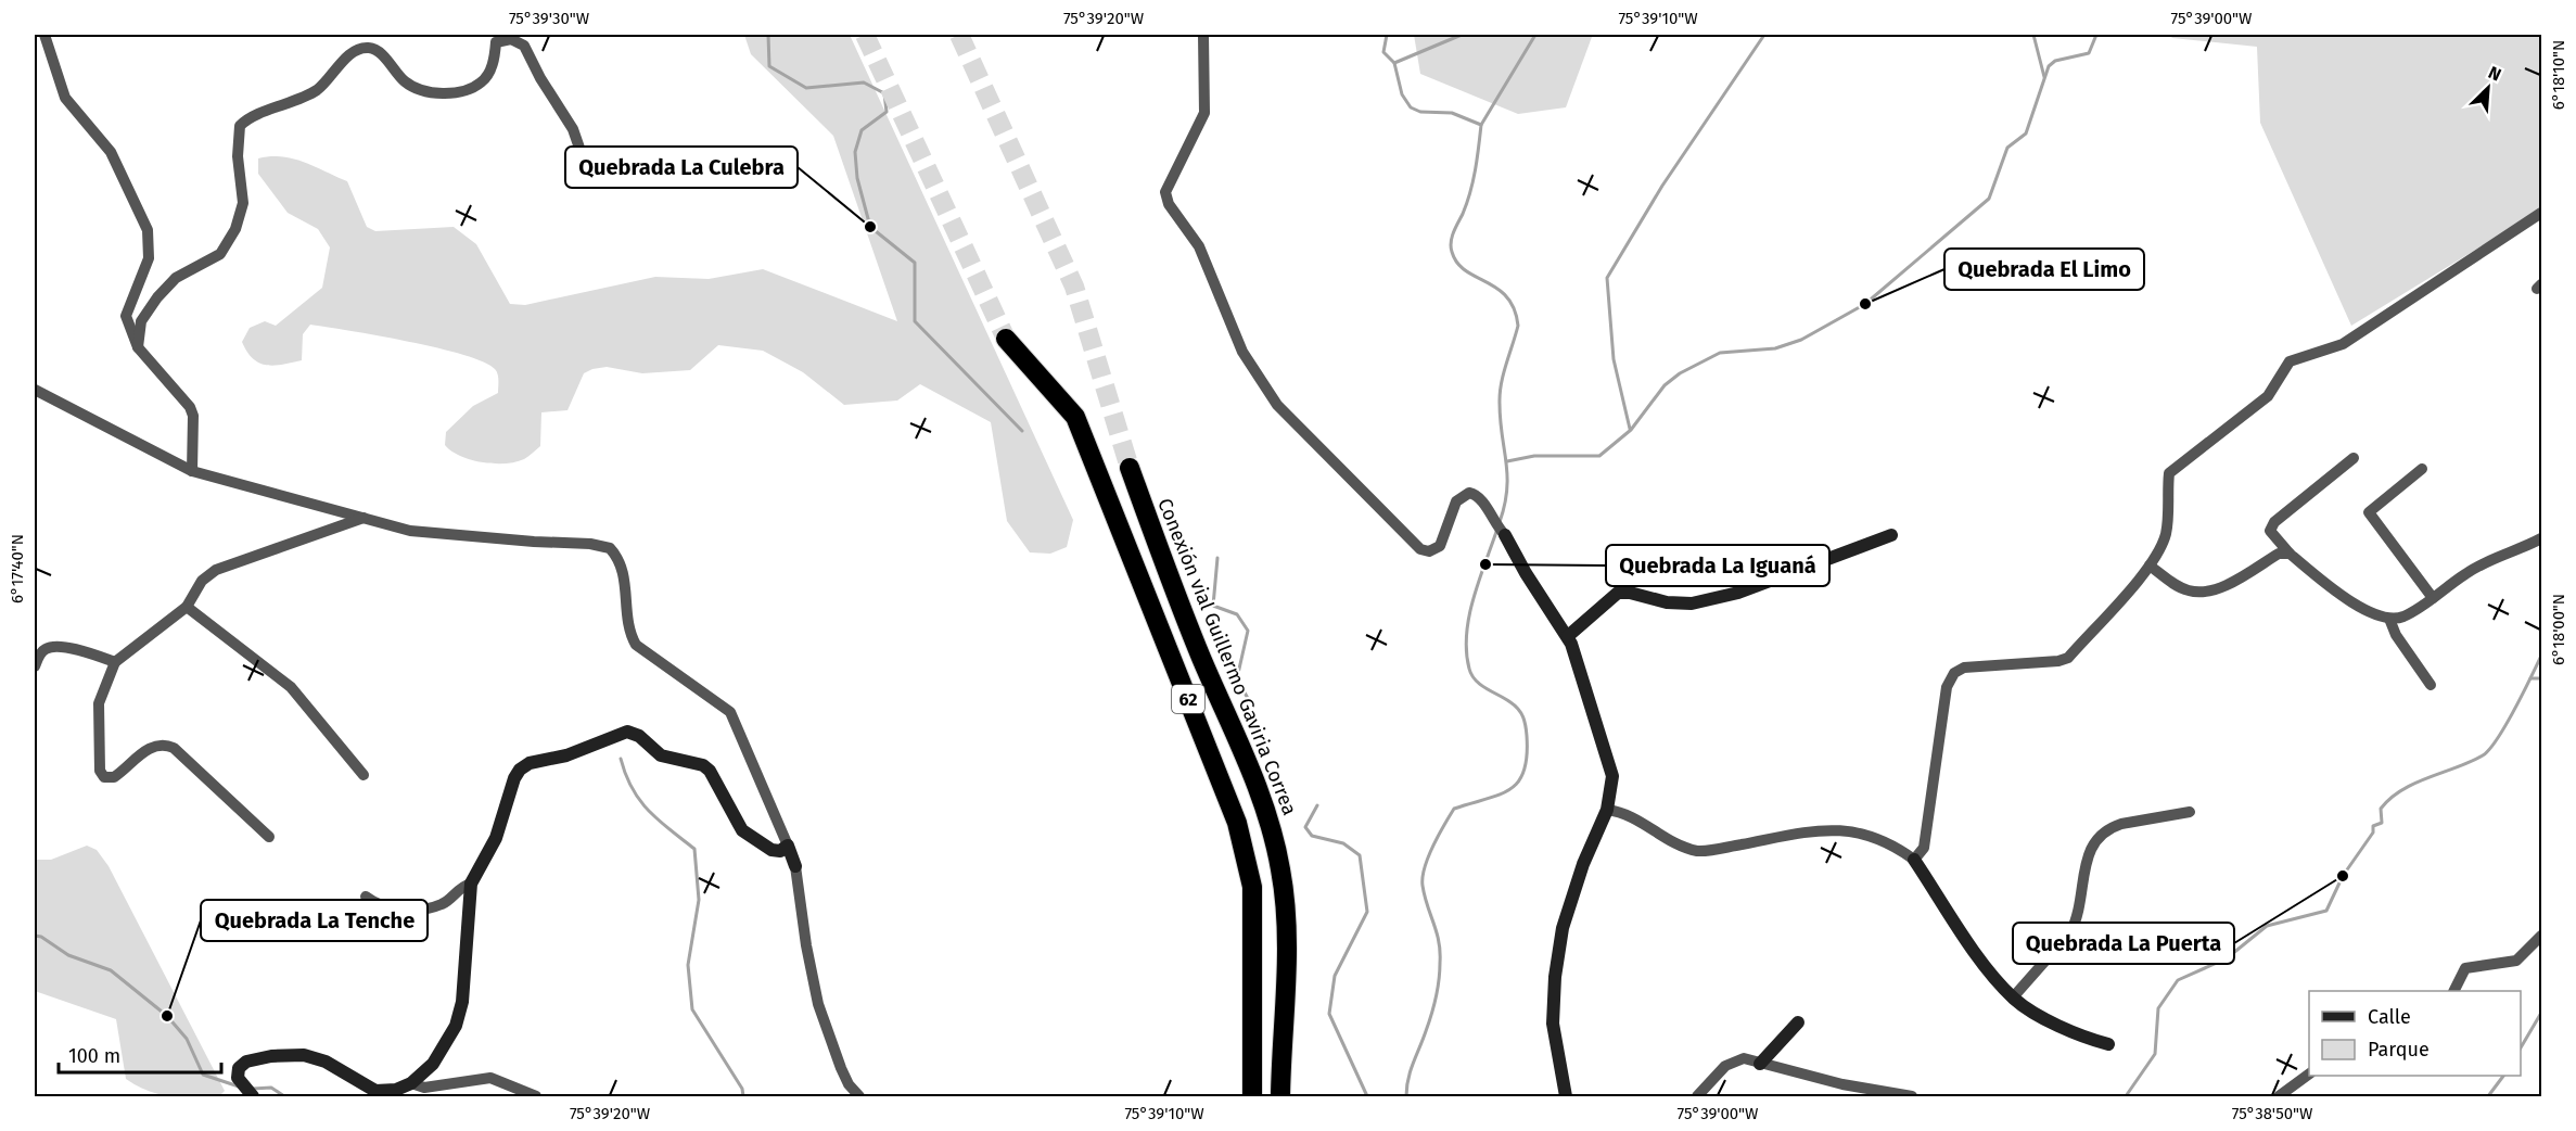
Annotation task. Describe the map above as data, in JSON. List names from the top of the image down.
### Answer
{
  "streets": {
    "highway": ["Conexión vial Guillermo Gaviria Correa", "62"]
  },
  "places": [
    "Quebrada La Culebra",
    "Quebrada El Limo",
    "Quebrada La Iguaná",
    "Quebrada La Puerta",
    "Quebrada La Tenche"
  ],
  "legend": ["Calle", "Parque"],
  "scale_bar": "100 m",
  "north": "top right",
  "coordinates": [
    "75°39'30\"W",
    "75°39'20\"W",
    "75°39'10\"W",
    "75°39'00\"W",
    "6°18'10\"N",
    "6°17'40\"N",
    "6°18'00\"N",
    "75°38'50\"W"
  ]
}
